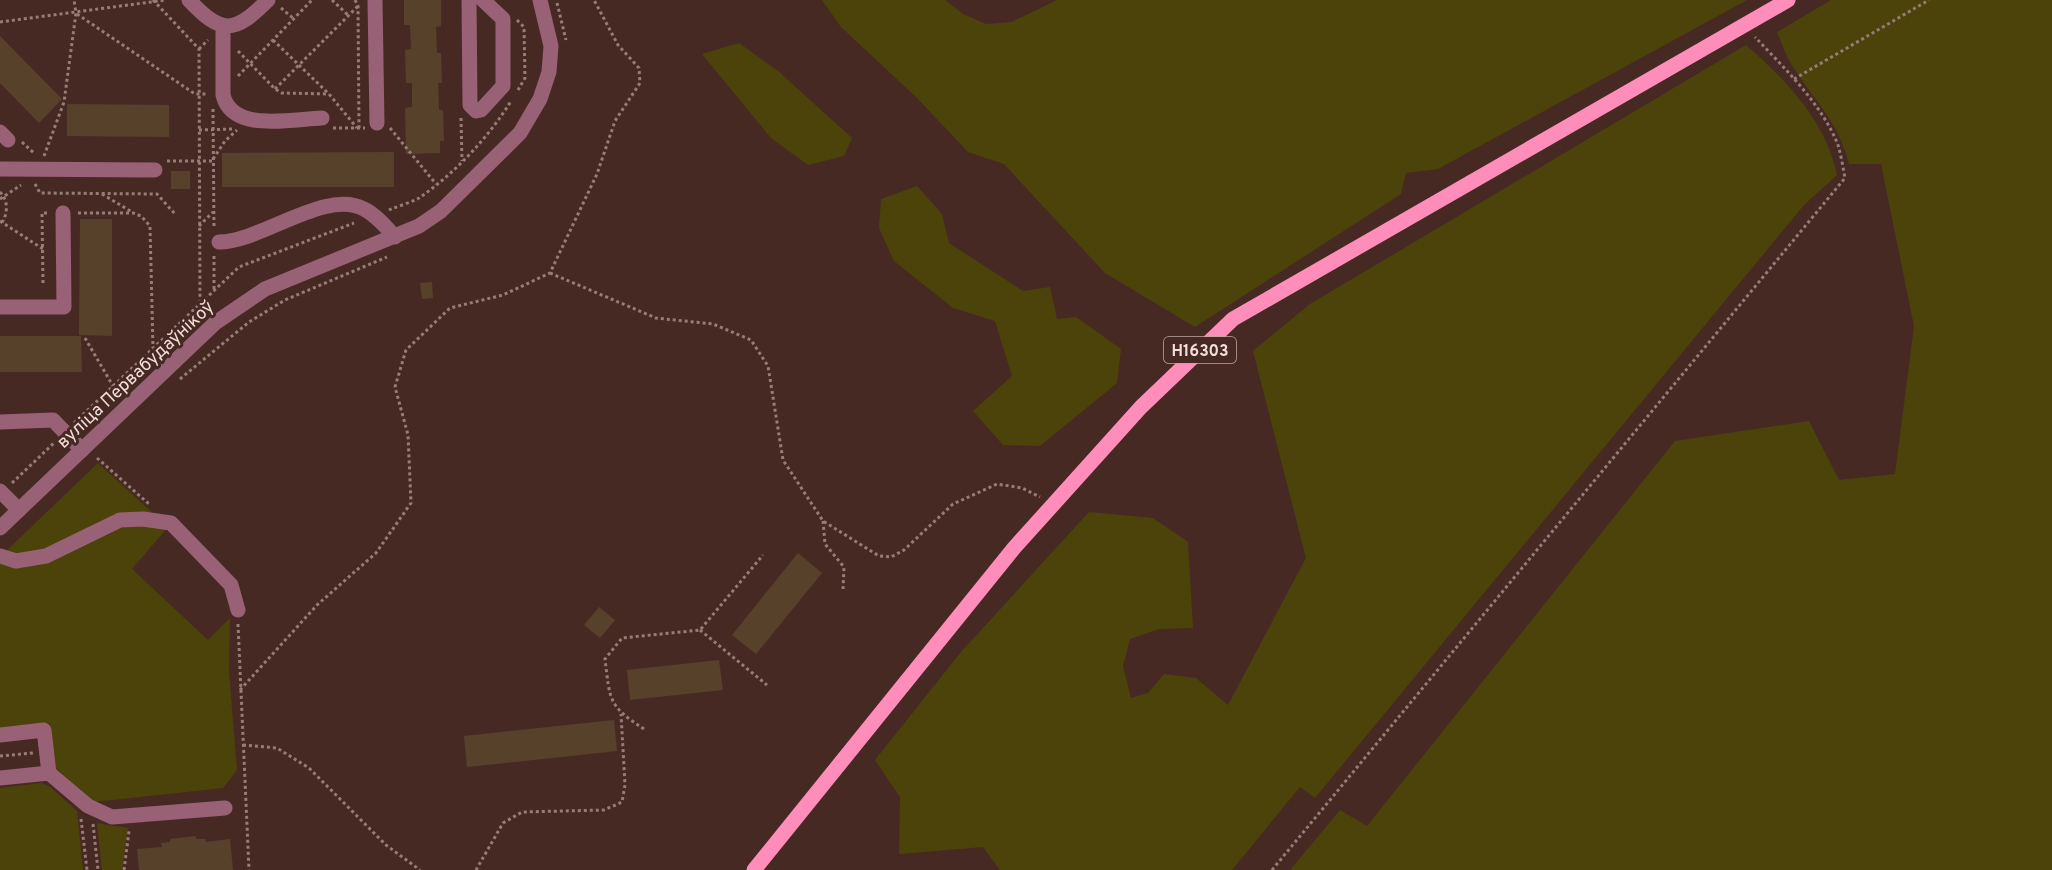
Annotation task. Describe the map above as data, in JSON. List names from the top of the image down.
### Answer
{
  "streets": {
    "main road": ["Н16303"],
    "street": ["вуліца Первабудаўнікоў"]
  }
}
